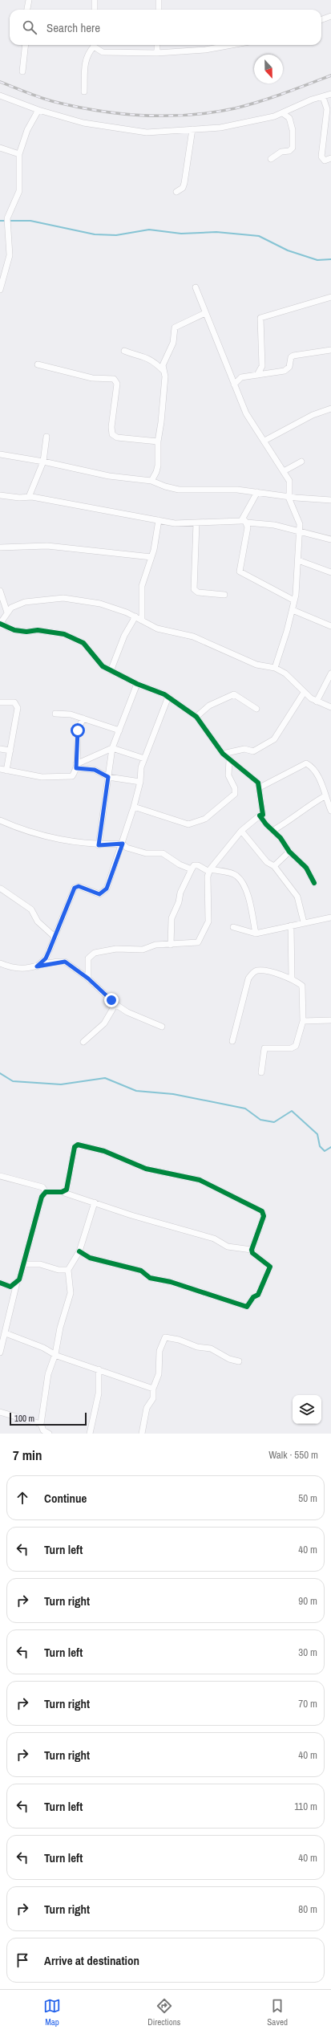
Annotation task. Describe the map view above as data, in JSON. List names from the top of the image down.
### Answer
{
  "scale_bar": "100 m",
  "north": "bottom",
  "page": {
    "search": "Search here",
    "scale": "100 m",
    "heading": ["7 min", "Walk · 550 m"],
    "list": [
      ["Continue", "50 m"],
      ["Turn left", "40 m"],
      ["Turn right", "90 m"],
      ["Turn left", "30 m"],
      ["Turn right", "70 m"],
      ["Turn right", "40 m"],
      ["Turn left", "110 m"],
      ["Turn left", "40 m"],
      ["Turn right", "80 m"],
      "Arrive at destination"
    ],
    "nav": ["Map", "Directions", "Saved"]
  }
}
